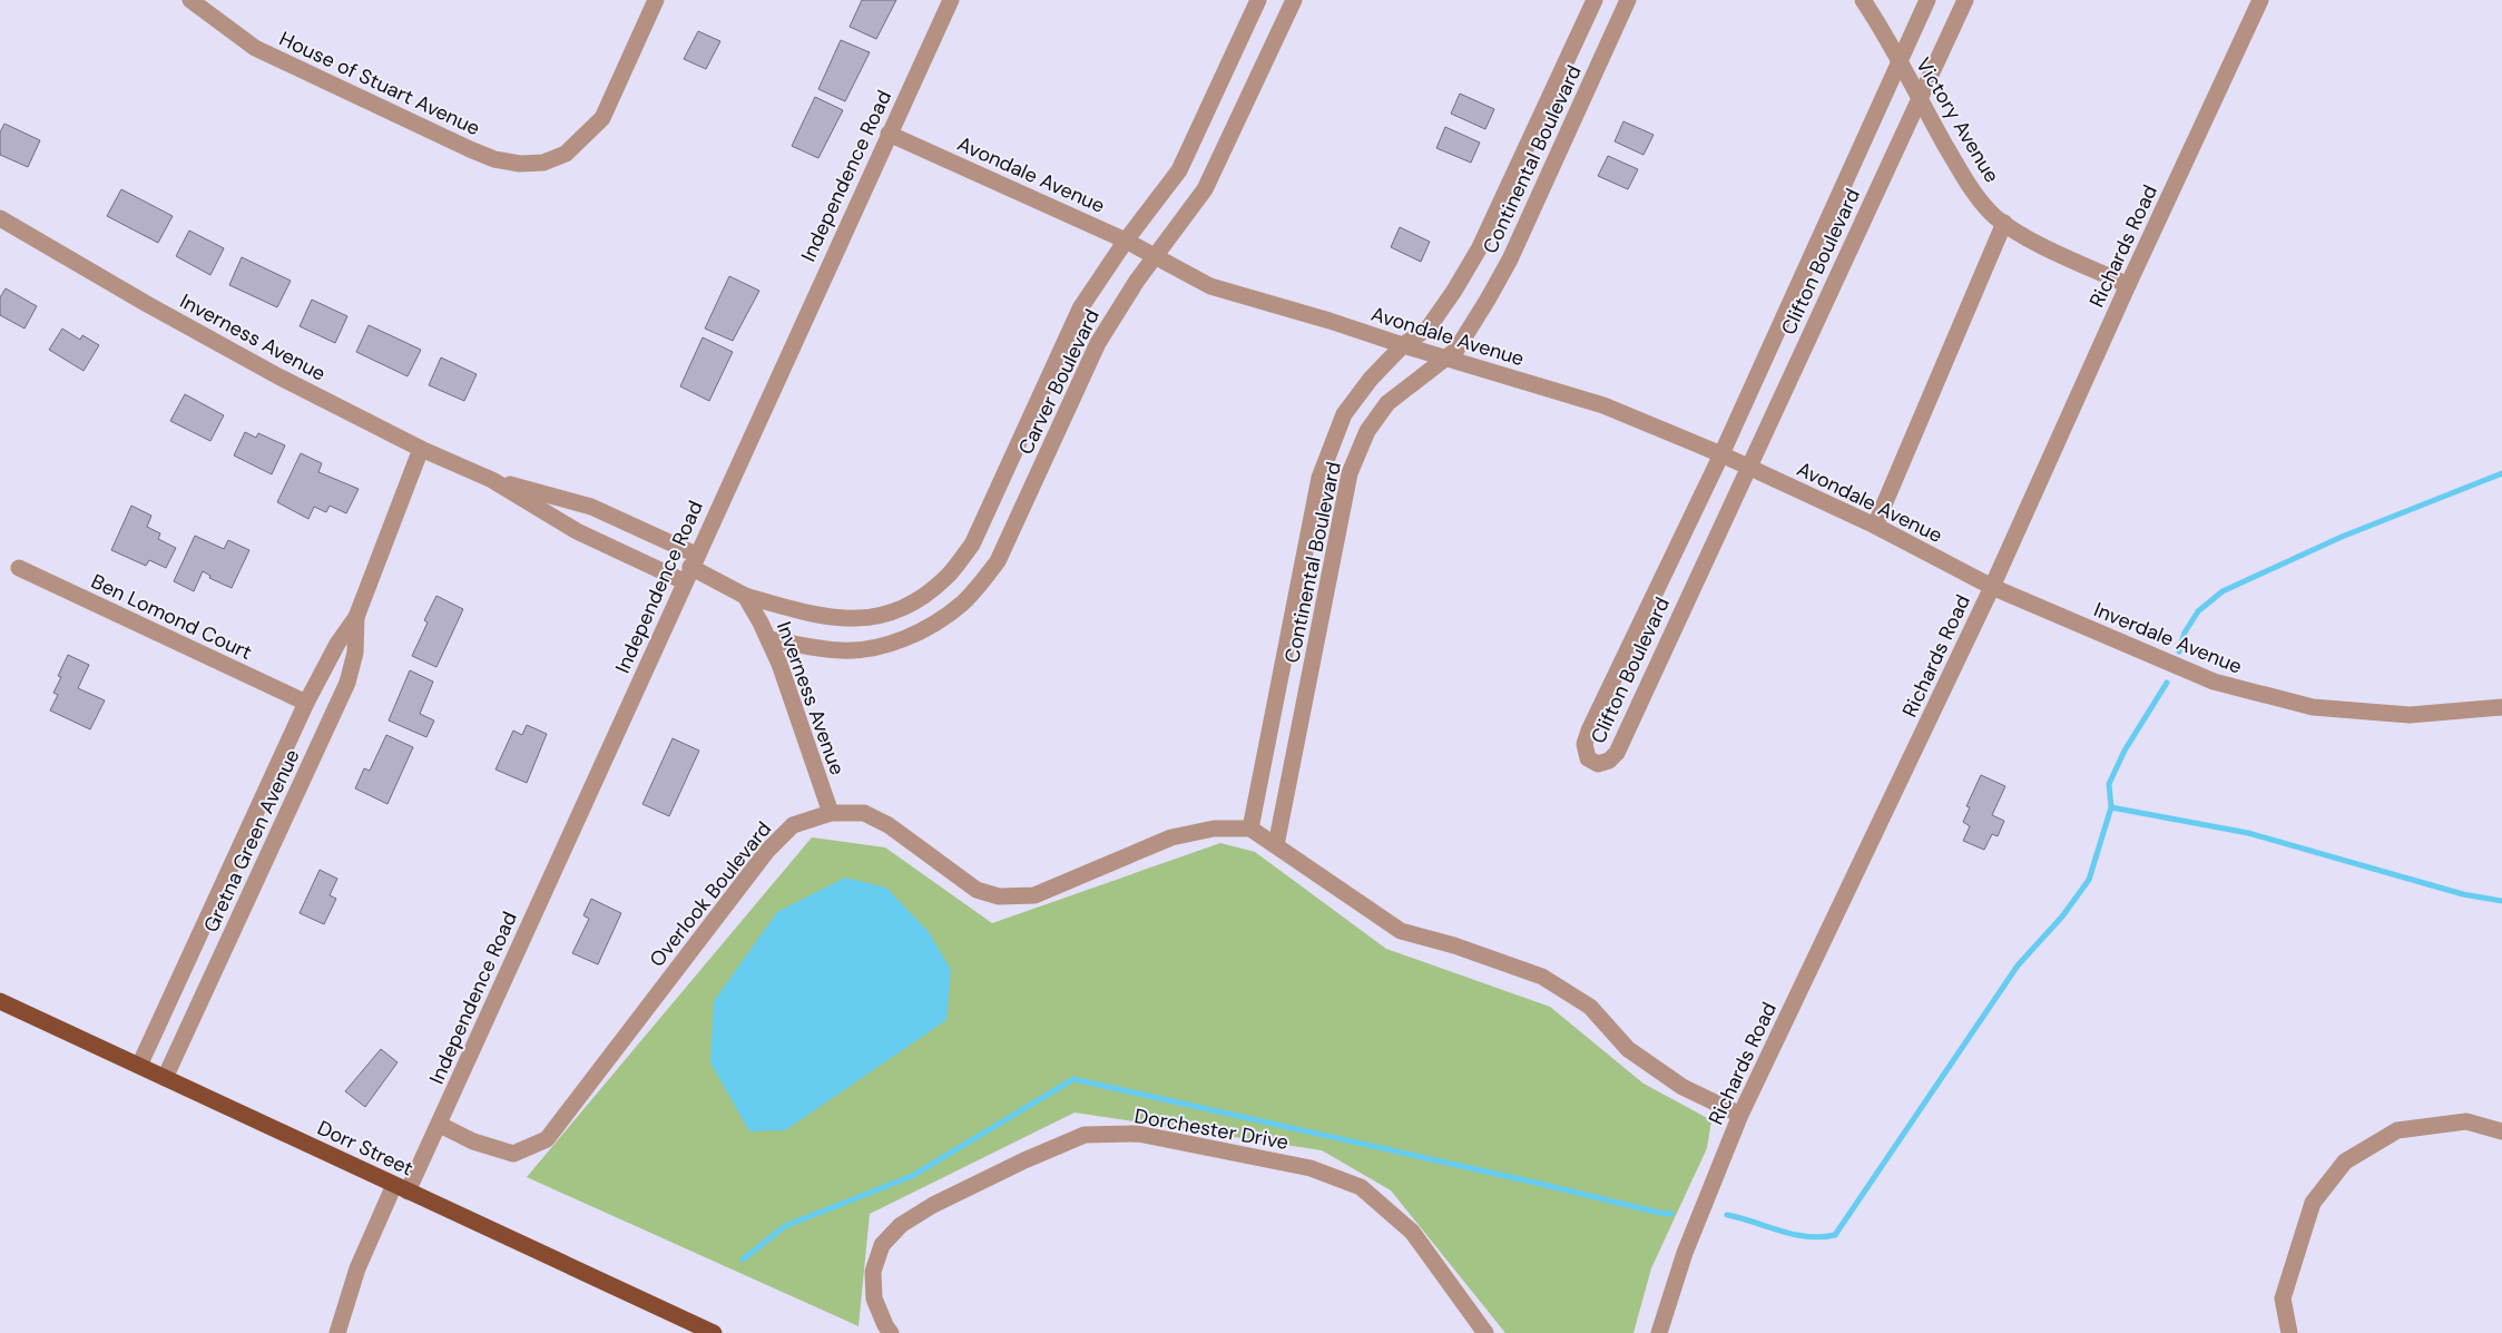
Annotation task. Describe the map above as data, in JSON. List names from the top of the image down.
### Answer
{
  "streets": {
    "main road": ["Dorr Street"],
    "street": [
      "House of Stuart Avenue",
      "Victory Avenue",
      "Continental Boulevard",
      "Avondale Avenue",
      "Independence Road",
      "Richards Road",
      "Clifton Boulevard",
      "Inverness Avenue",
      "Carver Boulevard",
      "Ben Lomond Court",
      "Inverdale Avenue",
      "Gretna Green Avenue",
      "Overlook Boulevard",
      "Dorchester Drive"
    ]
  },
  "crossings": [
    ["Victory Avenue", "Richards Road"],
    ["Victory Avenue", "Clifton Boulevard"],
    ["Continental Boulevard", "Avondale Avenue"],
    ["Continental Boulevard", "Overlook Boulevard"],
    ["Avondale Avenue", "Independence Road"],
    ["Avondale Avenue", "Richards Road"],
    ["Avondale Avenue", "Clifton Boulevard"],
    ["Avondale Avenue", "Carver Boulevard"],
    ["Avondale Avenue", "Inverdale Avenue"],
    ["Independence Road", "Inverness Avenue"],
    ["Independence Road", "Overlook Boulevard"],
    ["Independence Road", "Dorr Street"],
    ["Richards Road", "Inverdale Avenue"],
    ["Inverness Avenue", "Carver Boulevard"],
    ["Inverness Avenue", "Gretna Green Avenue"],
    ["Inverness Avenue", "Overlook Boulevard"],
    ["Ben Lomond Court", "Gretna Green Avenue"],
    ["Gretna Green Avenue", "Dorr Street"]
  ]
}
